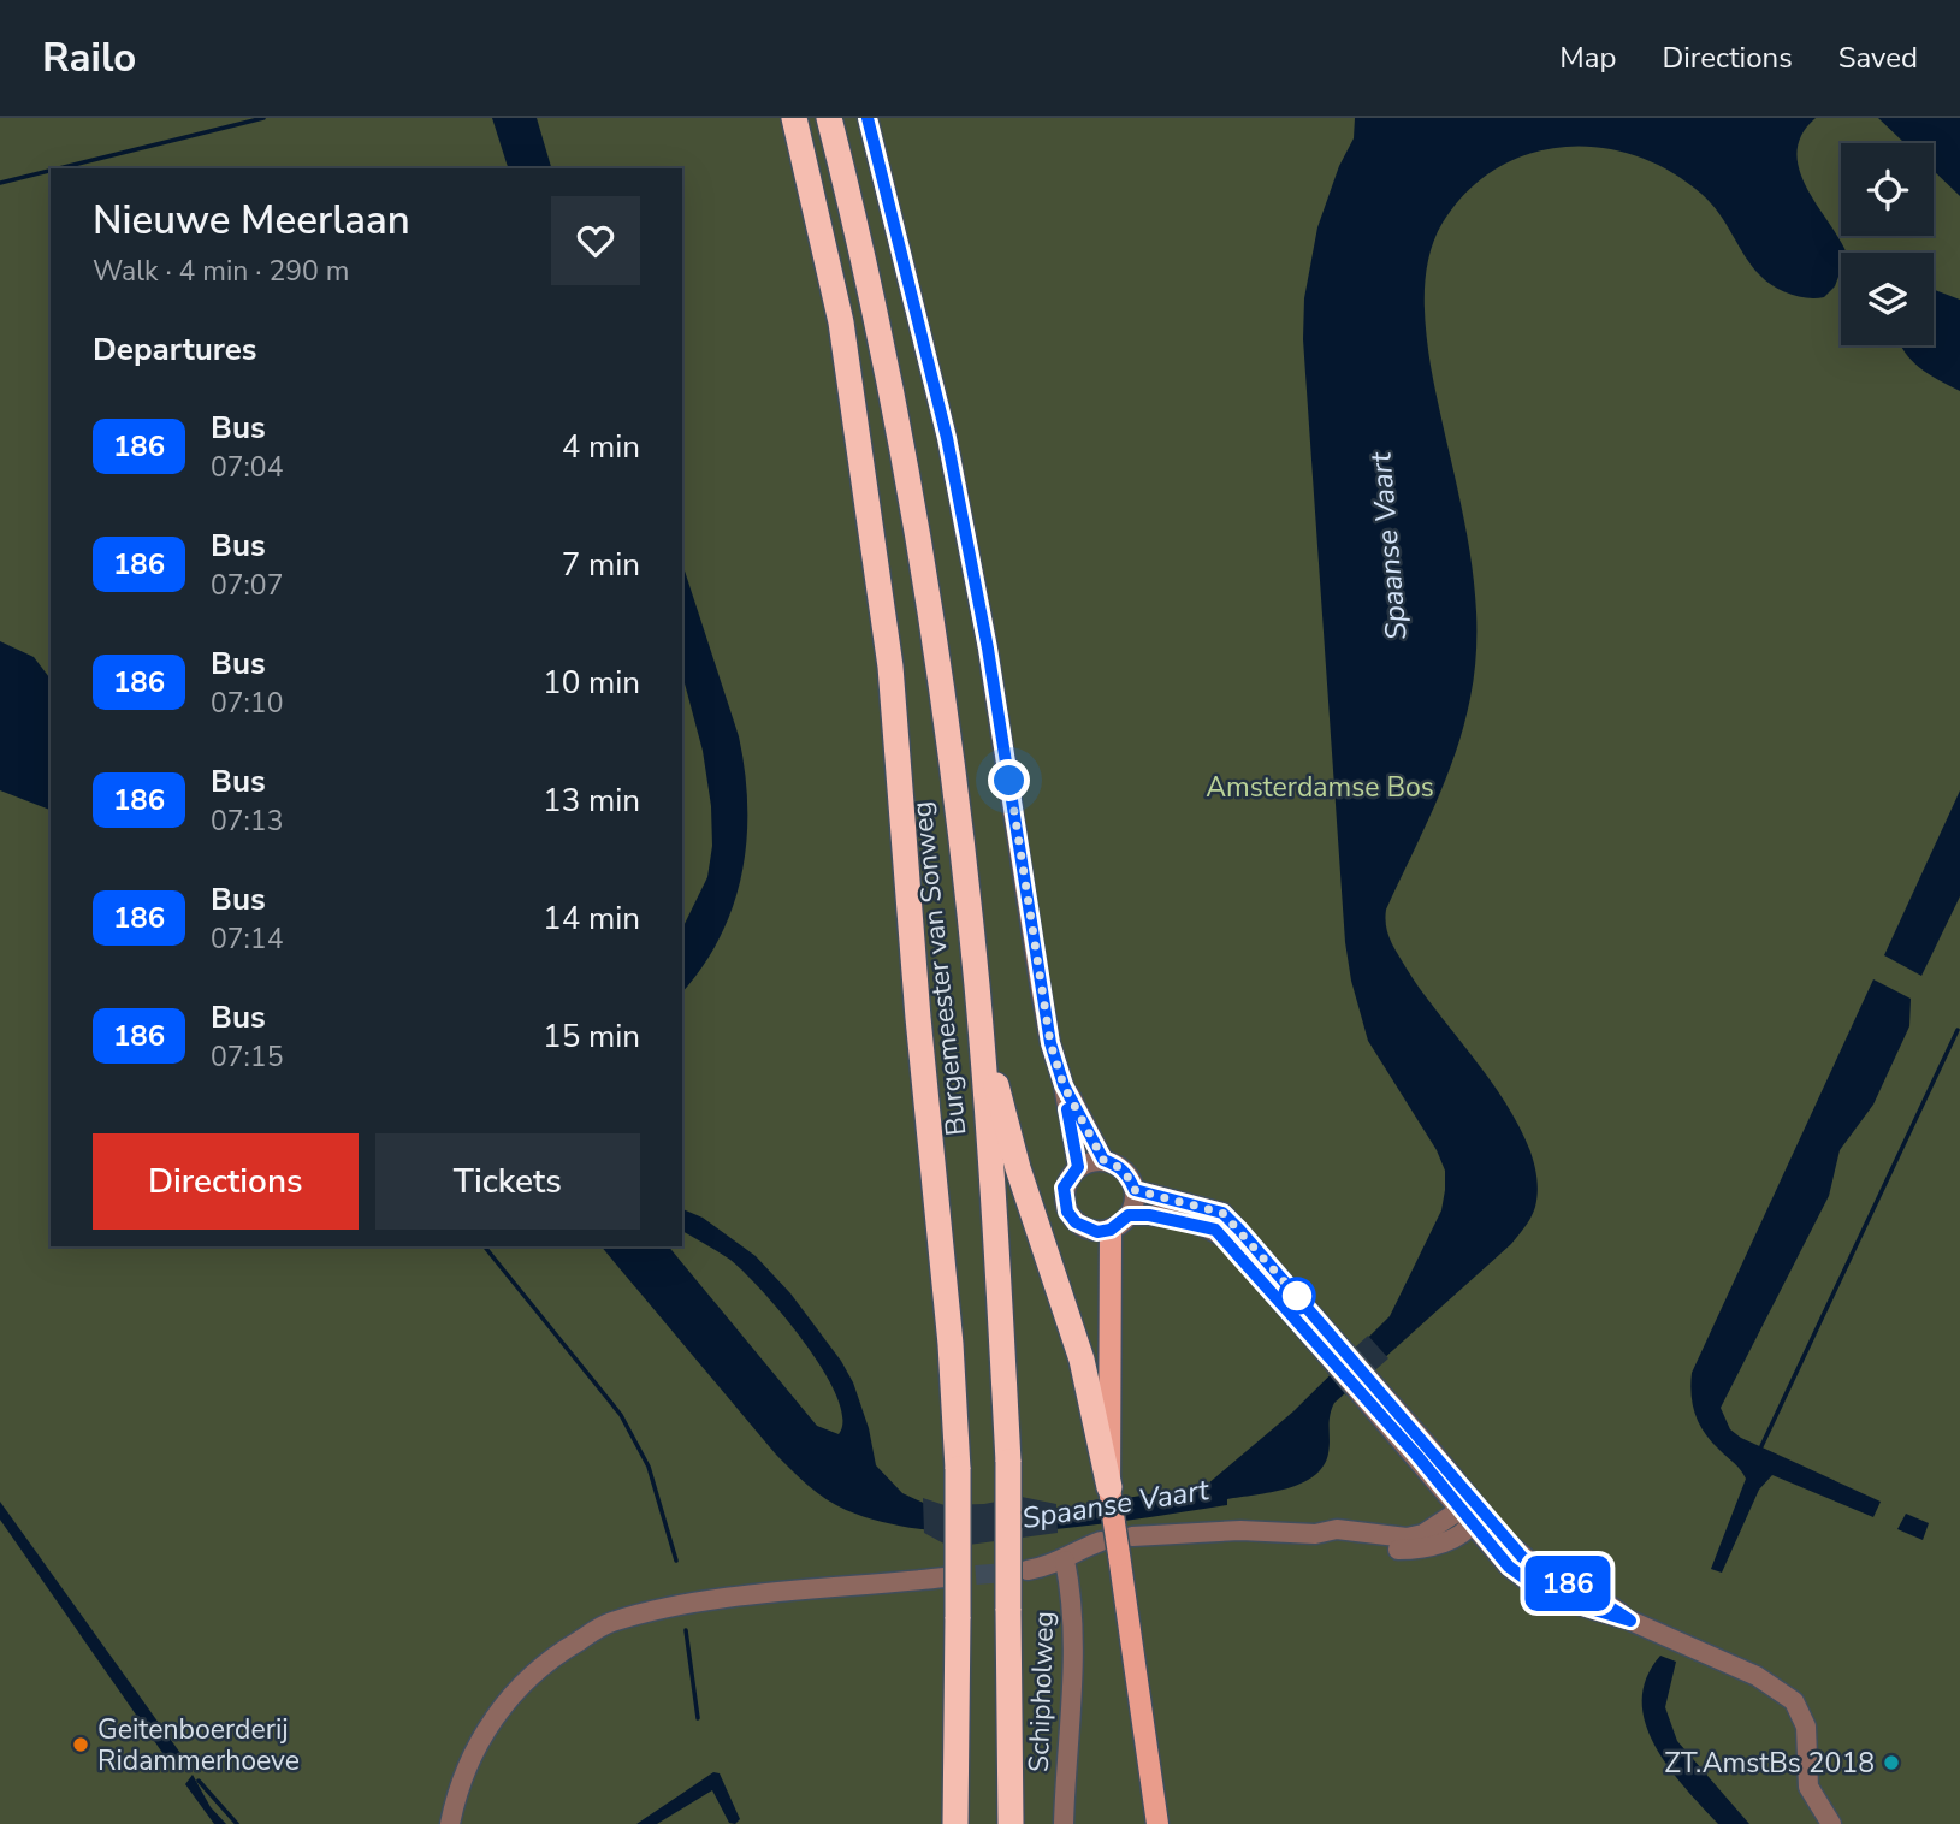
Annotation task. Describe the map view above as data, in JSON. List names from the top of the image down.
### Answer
{
  "streets": {
    "highway": ["Burgemeester van Sonweg"],
    "street": ["Schipholweg"]
  },
  "water": ["Spaanse Vaart"],
  "parks": ["Amsterdamse Bos"],
  "places": ["Geitenboerderij Ridammerhoeve", "ZT.AmstBs 2018"],
  "lines": ["bus line 186"],
  "page": {
    "header": "Railo",
    "nav": ["Map", "Directions", "Saved"],
    "on_map": "186",
    "heading": [
      ["Nieuwe Meerlaan", "Walk · 4 min · 290 m"],
      "Departures"
    ],
    "list": [
      {
        "mark": "186",
        "name": "Bus",
        "note": "07:04",
        "value": "4 min"
      },
      {
        "mark": "186",
        "name": "Bus",
        "note": "07:07",
        "value": "7 min"
      },
      {
        "mark": "186",
        "name": "Bus",
        "note": "07:10",
        "value": "10 min"
      },
      {
        "mark": "186",
        "name": "Bus",
        "note": "07:13",
        "value": "13 min"
      },
      {
        "mark": "186",
        "name": "Bus",
        "note": "07:14",
        "value": "14 min"
      },
      {
        "mark": "186",
        "name": "Bus",
        "note": "07:15",
        "value": "15 min"
      }
    ],
    "buttons": ["Directions", "Tickets"]
  }
}
